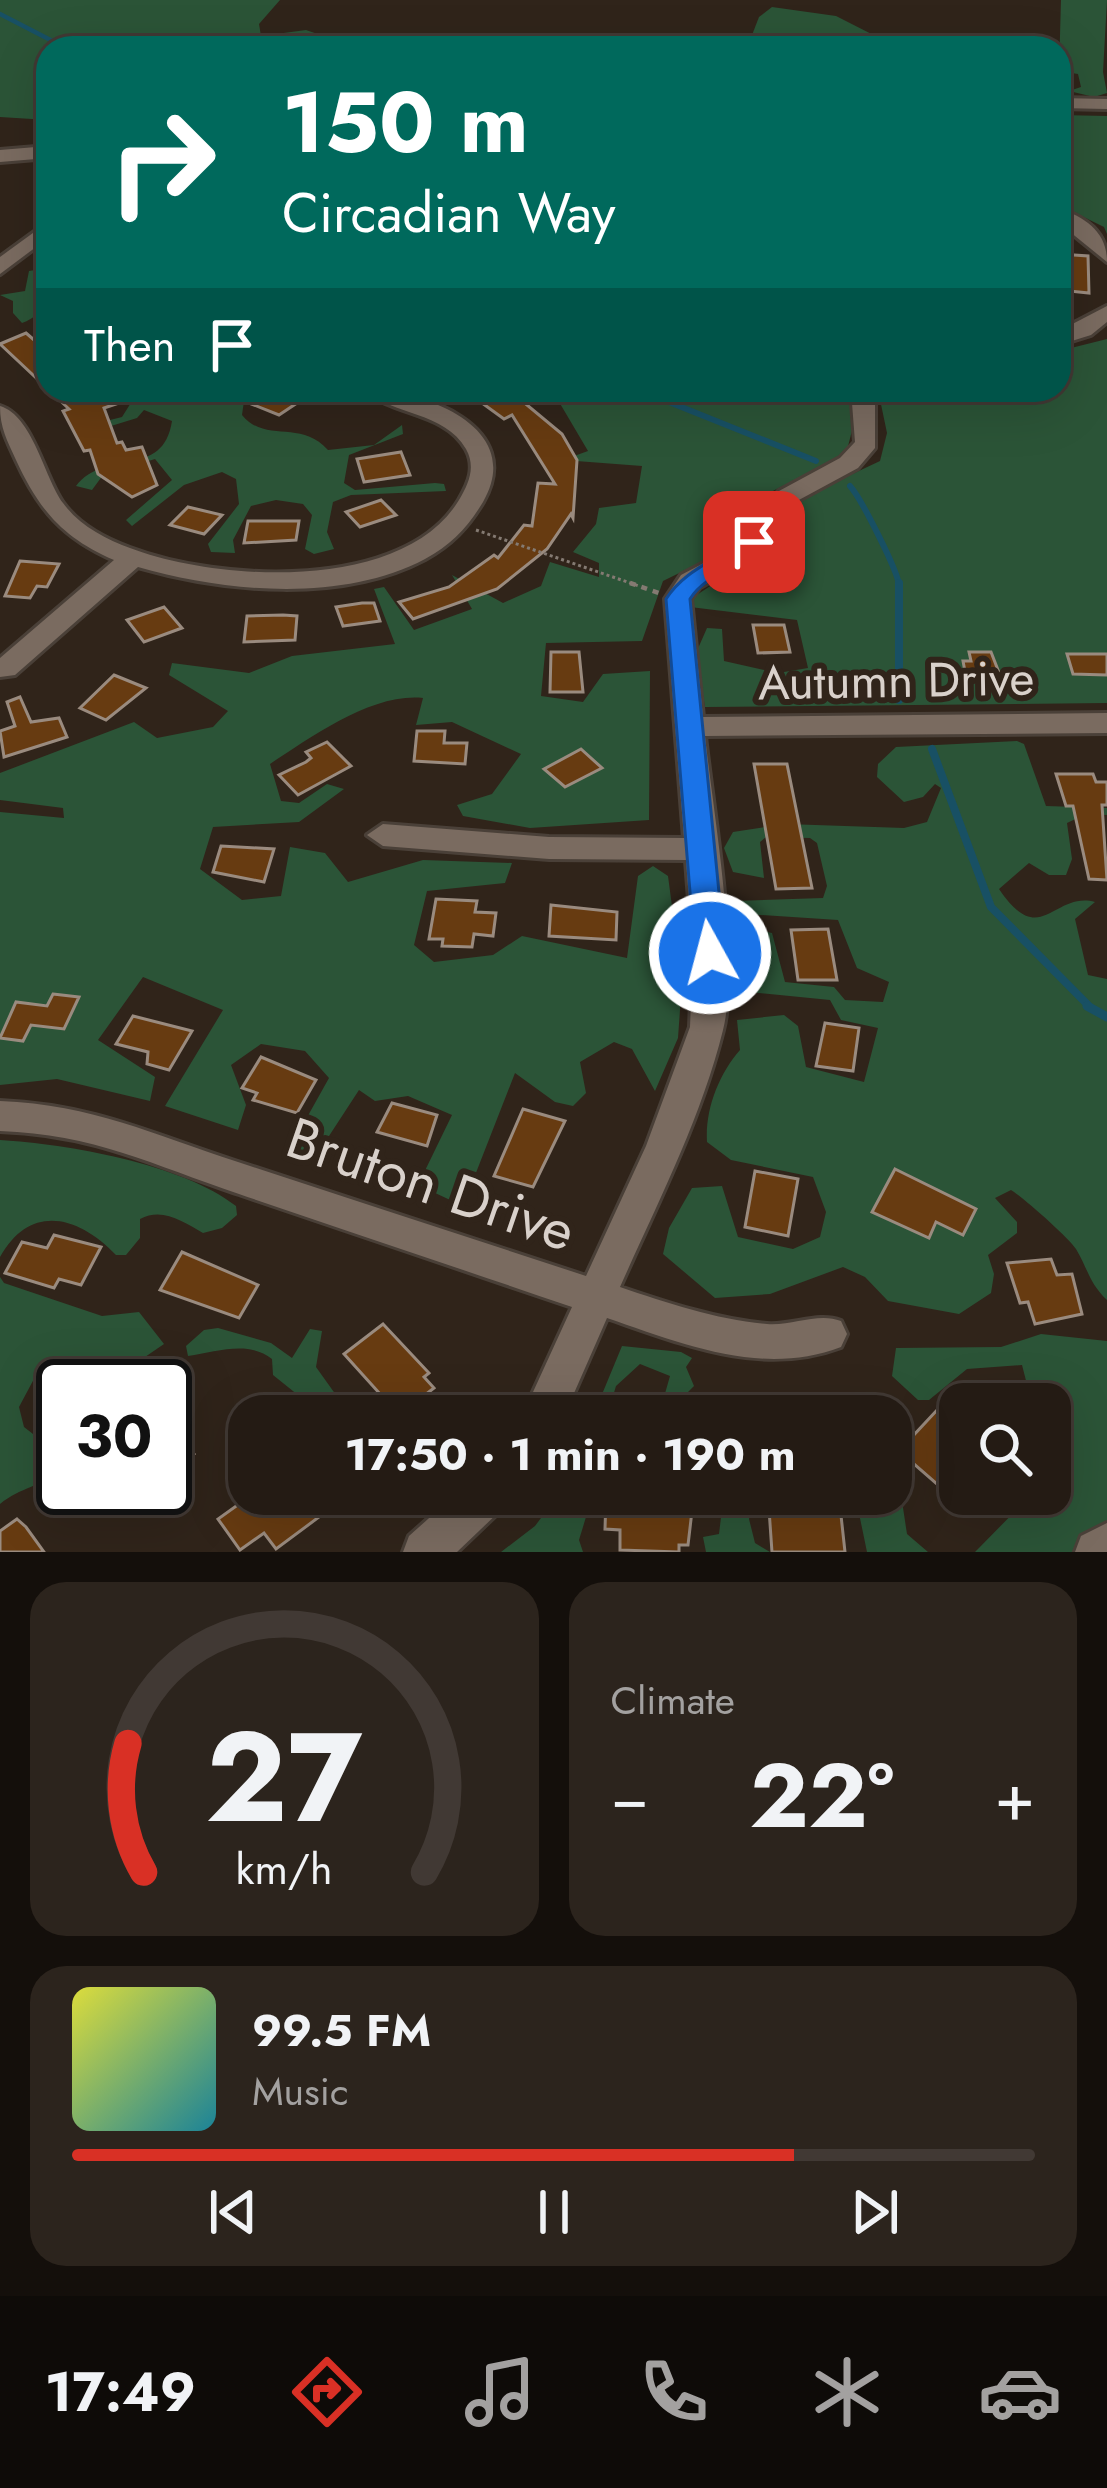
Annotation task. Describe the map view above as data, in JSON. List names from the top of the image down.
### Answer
{
  "streets": {
    "street": ["Autumn Drive", "Bruton Drive"]
  },
  "page": {
    "turn": ["150 m", "Circadian Way"],
    "then": "Then",
    "limit": "30",
    "trip": "17:50 · 1 min · 190 m",
    "tile": "Climate",
    "heat": ["−", "22°", "+"],
    "song": ["99.5 FM", "Music"],
    "tabs": "17:49",
    "gauge": ["27", "km/h"]
  }
}
